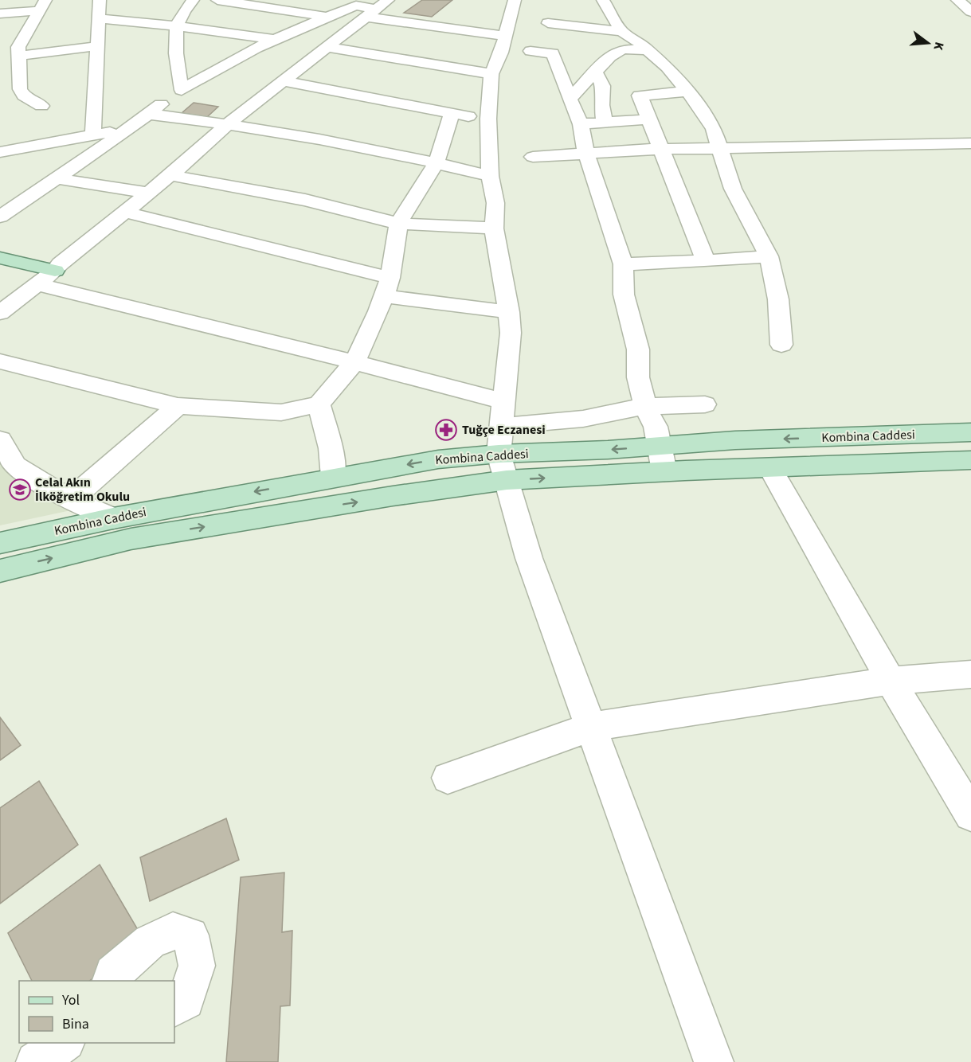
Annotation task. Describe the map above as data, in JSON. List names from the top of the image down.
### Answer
{
  "streets": {
    "main road": ["Kombina Caddesi"]
  },
  "places": {
    "pharmacy": ["Tuğçe Eczanesi"],
    "school or university": ["Celal Akın İlköğretim Okulu"]
  },
  "legend": ["Yol", "Bina"],
  "north": "right"
}
